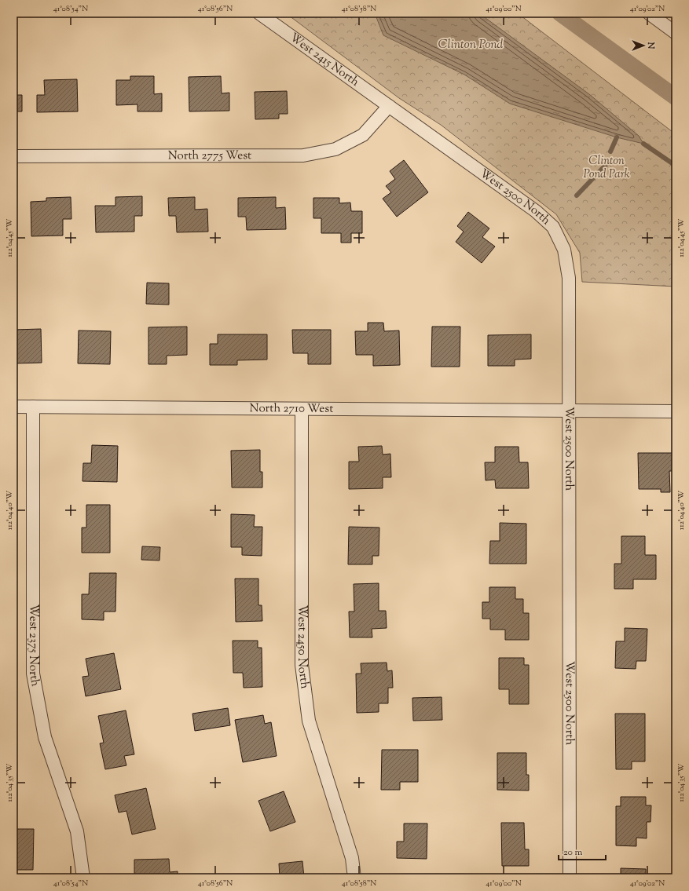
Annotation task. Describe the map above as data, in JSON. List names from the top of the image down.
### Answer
{
  "streets": {
    "street": [
      "West 2415 North",
      "North 2775 West",
      "West 2500 North",
      "North 2710 West",
      "West 2375 North",
      "West 2450 North"
    ]
  },
  "crossings": [
    ["West 2415 North", "North 2775 West"],
    ["West 2415 North", "West 2500 North"],
    ["North 2775 West", "West 2500 North"],
    ["West 2500 North", "North 2710 West"],
    ["North 2710 West", "West 2375 North"],
    ["North 2710 West", "West 2450 North"]
  ],
  "water": ["Clinton Pond"],
  "parks": ["Clinton Pond Park"],
  "scale_bar": "20 m",
  "north": "right",
  "coordinates": [
    "41°08'54\"N",
    "41°08'56\"N",
    "41°08'58\"N",
    "41°09'00\"N",
    "41°09'02\"N",
    "112°04'45\"W",
    "112°04'40\"W",
    "112°04'35\"W"
  ]
}
